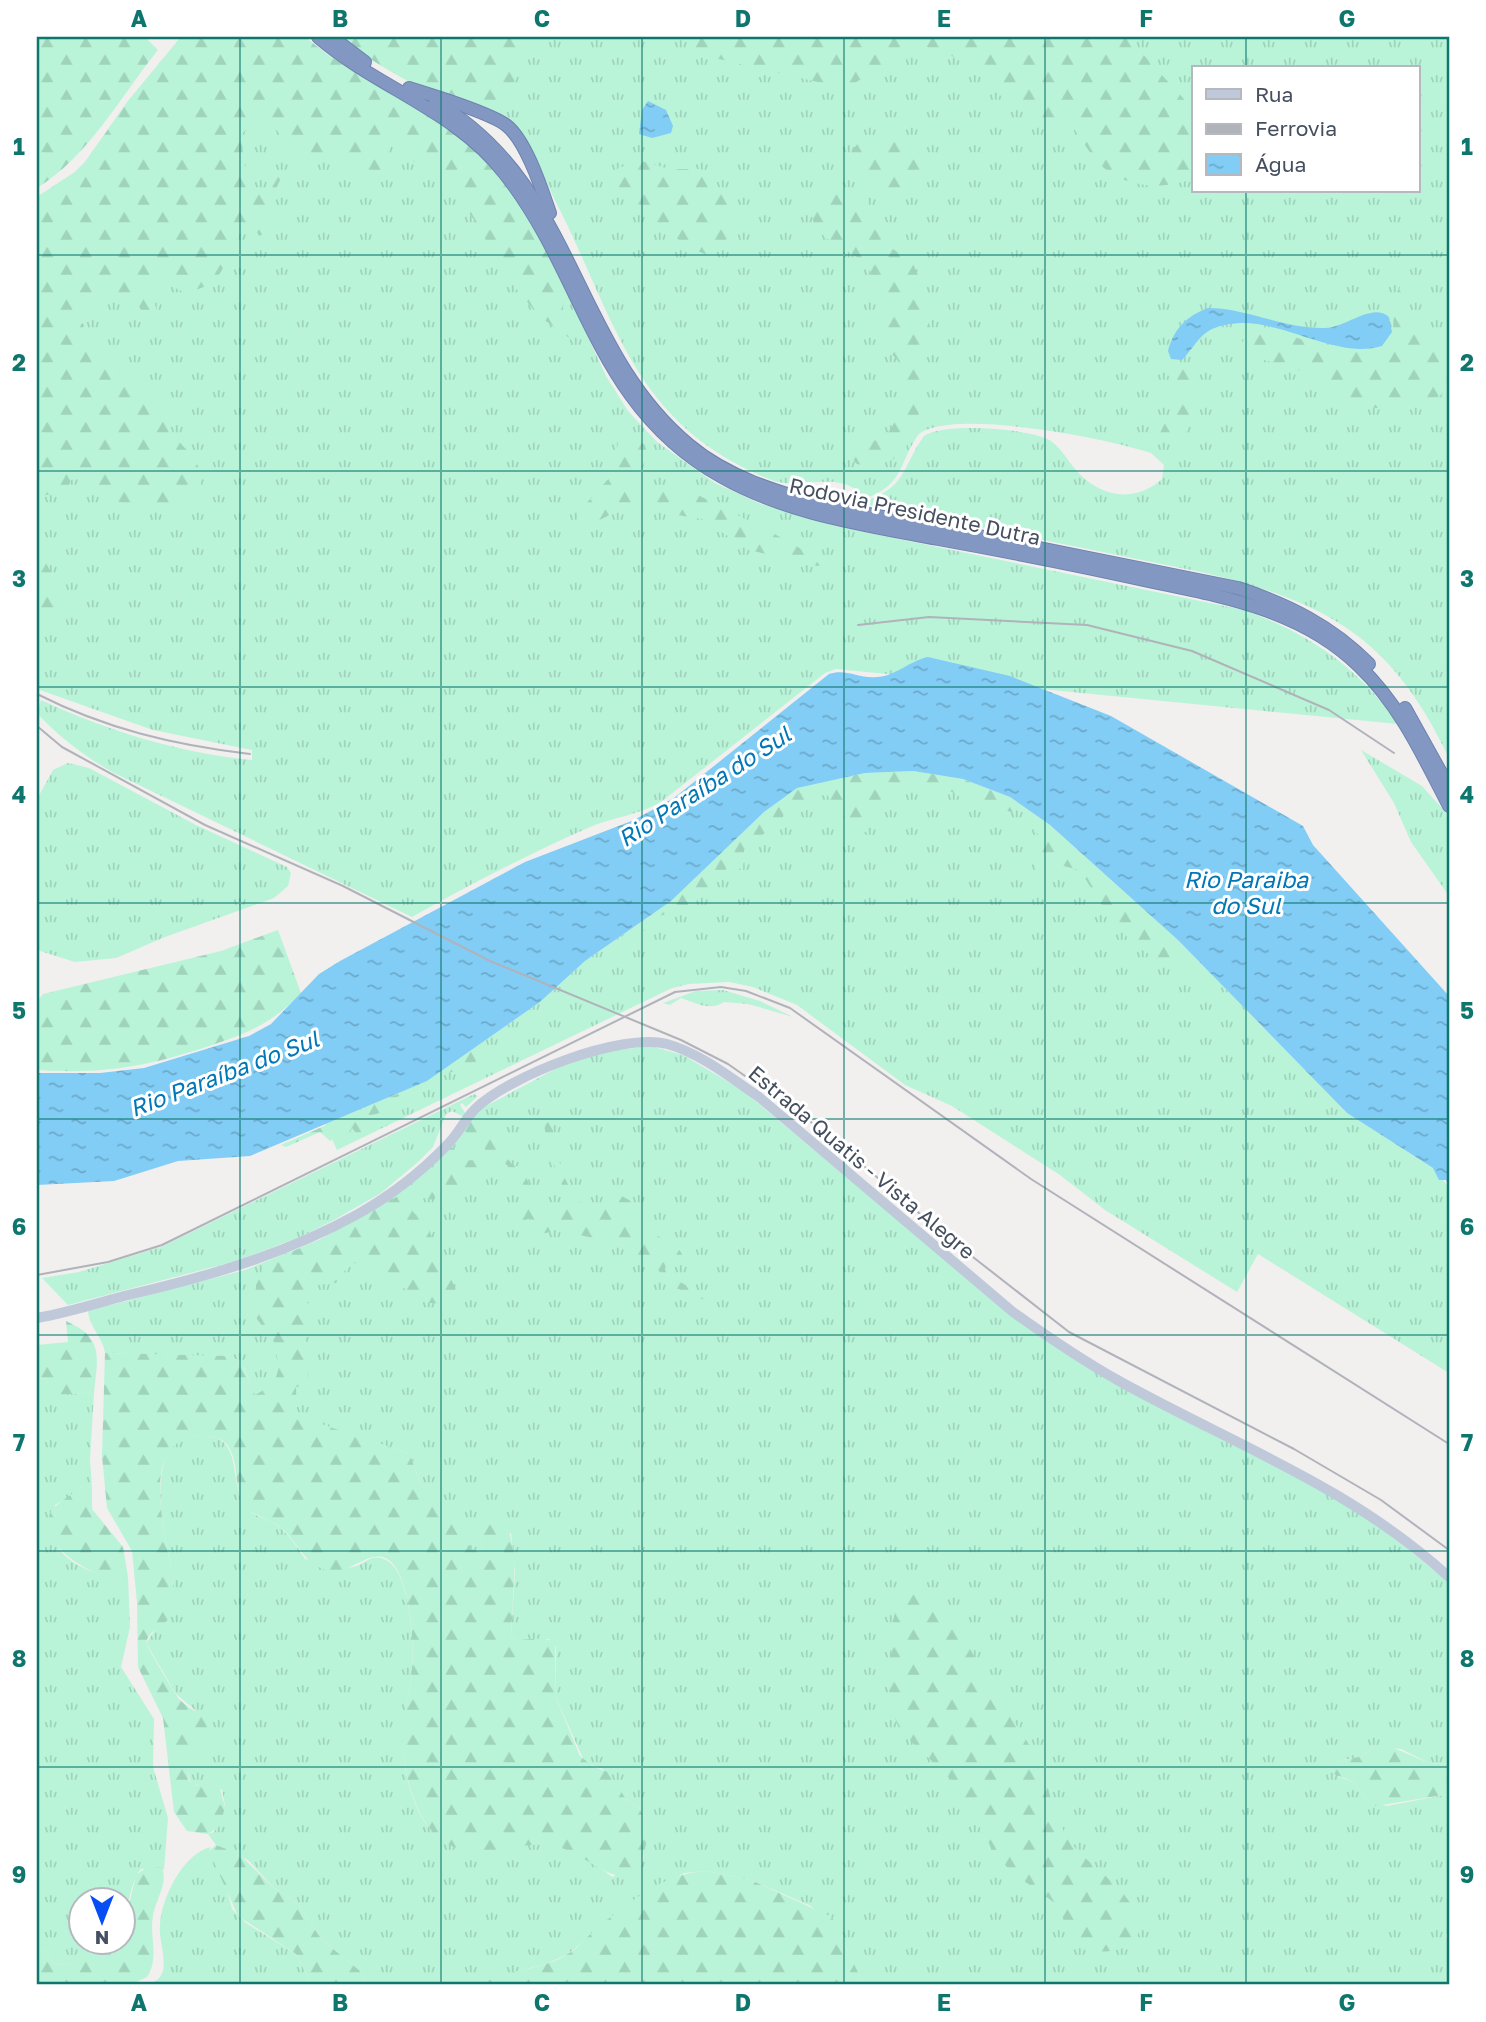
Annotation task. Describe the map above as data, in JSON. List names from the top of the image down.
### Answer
{
  "streets": {
    "highway": ["Rodovia Presidente Dutra"],
    "street": ["Estrada Quatis - Vista Alegre"]
  },
  "water": ["Rio Paraíba do Sul", "Rio Paraiba do Sul"],
  "legend": ["Rua", "Ferrovia", "Água"],
  "north": "bottom",
  "grid": {
    "columns": [
      "A",
      "B",
      "C",
      "D",
      "E",
      "F",
      "G"
    ],
    "rows": [
      "1",
      "2",
      "3",
      "4",
      "5",
      "6",
      "7",
      "8",
      "9"
    ]
  }
}
